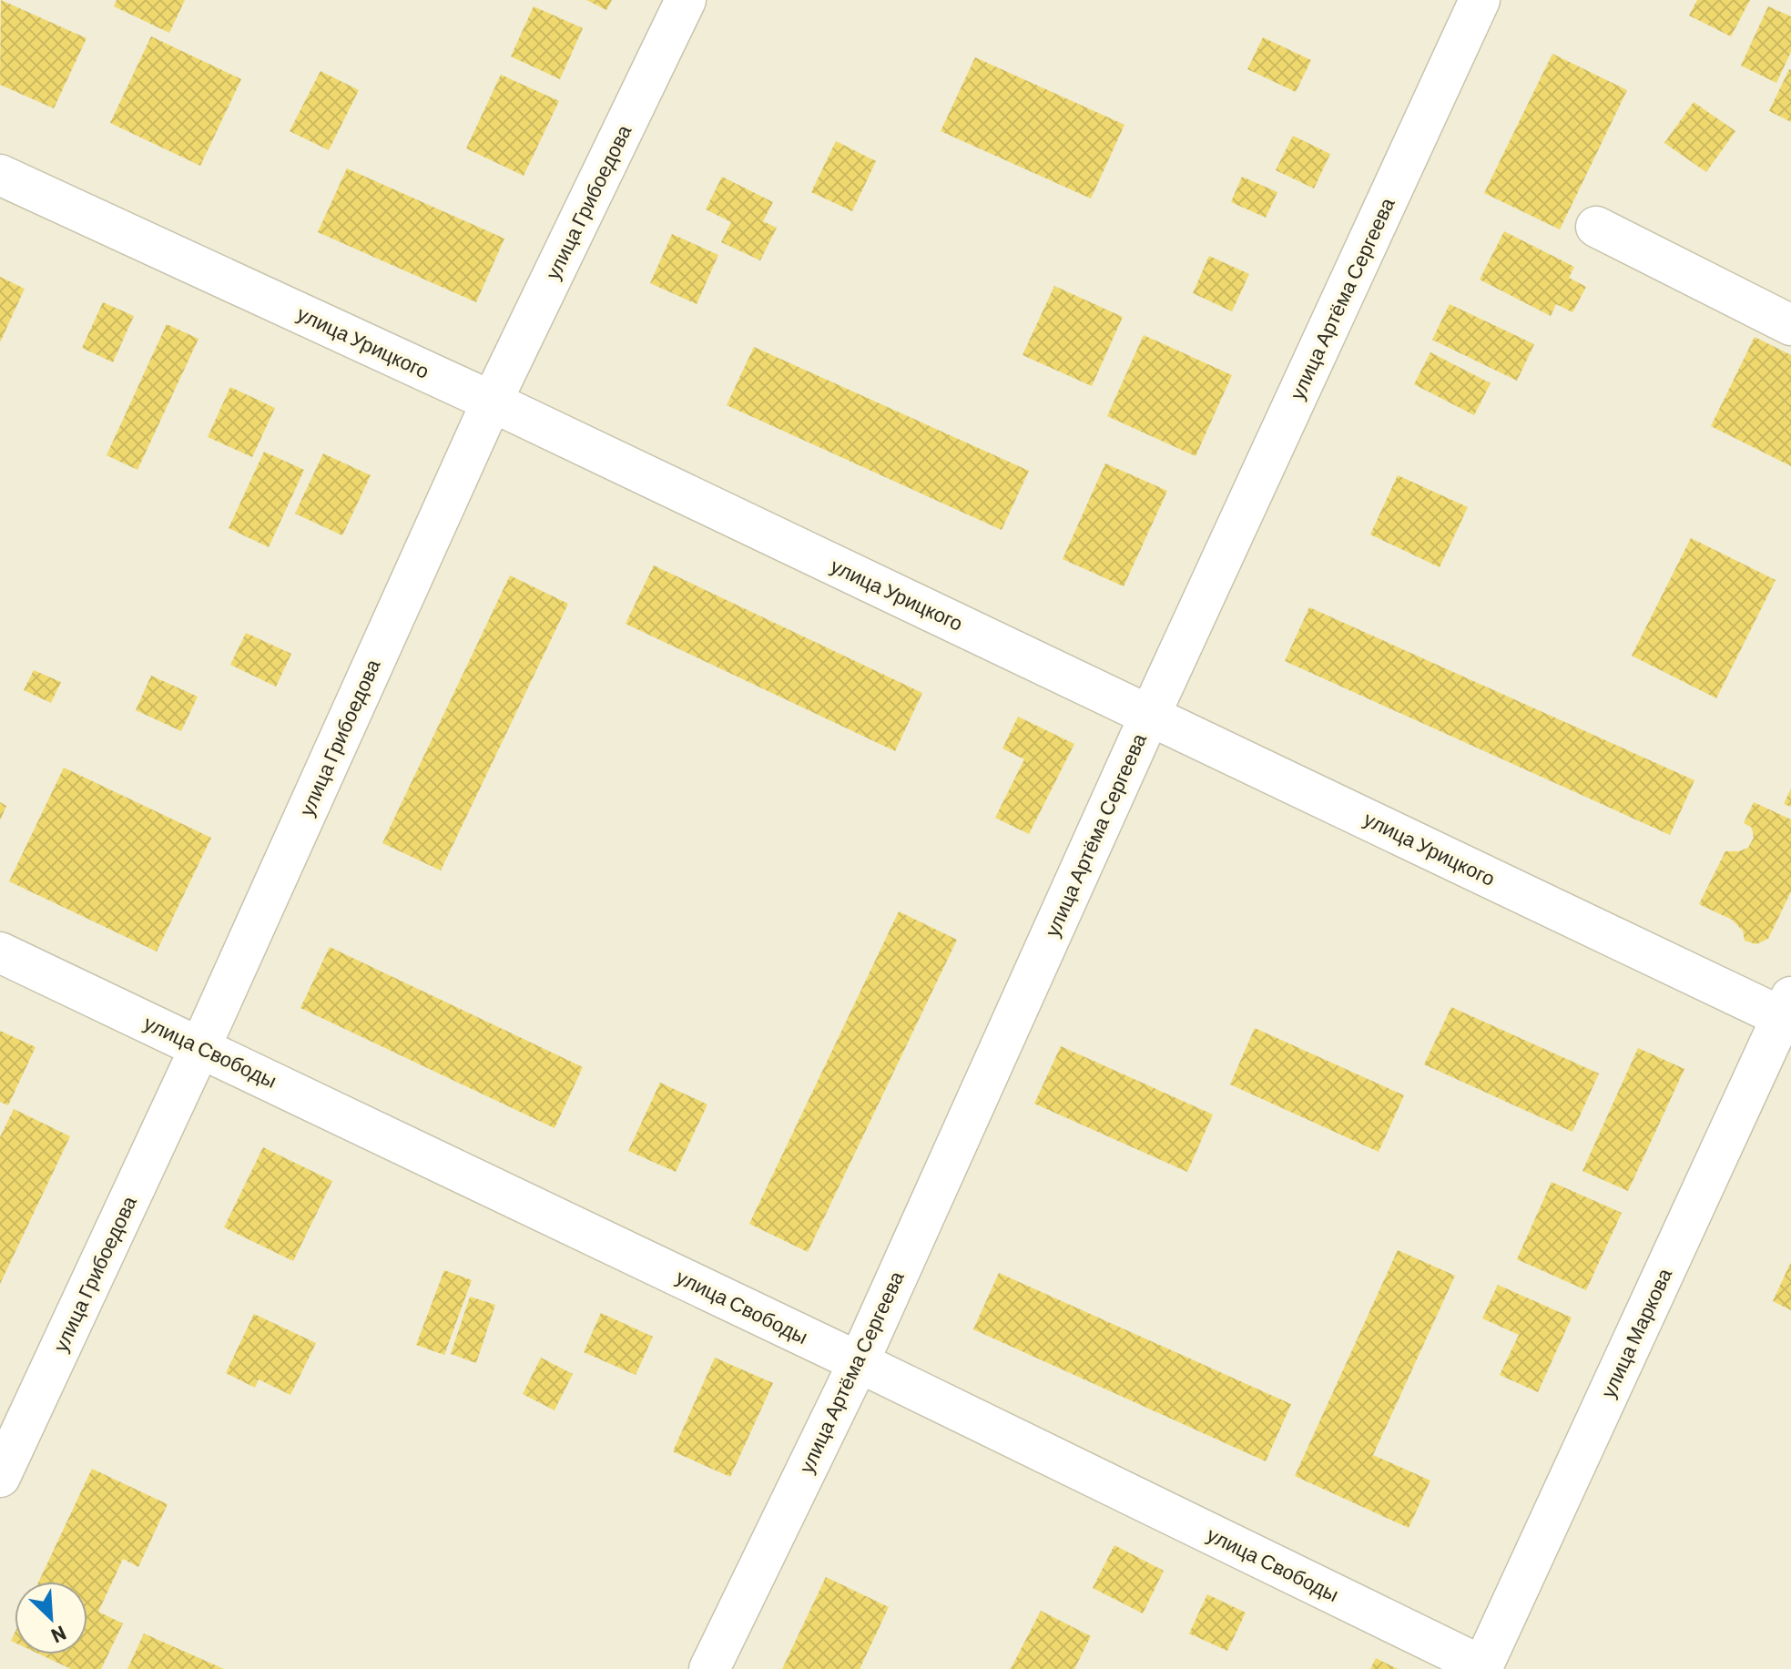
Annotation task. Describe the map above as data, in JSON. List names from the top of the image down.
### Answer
{
  "streets": {
    "street": [
      "улица Грибоедова",
      "улица Артёма Сергеева",
      "улица Урицкого",
      "улица Свободы",
      "улица Маркова"
    ]
  },
  "crossings": [
    ["улица Грибоедова", "улица Урицкого"],
    ["улица Грибоедова", "улица Свободы"],
    ["улица Артёма Сергеева", "улица Урицкого"],
    ["улица Артёма Сергеева", "улица Свободы"],
    ["улица Урицкого", "улица Маркова"],
    ["улица Свободы", "улица Маркова"]
  ],
  "north": "bottom right"
}
